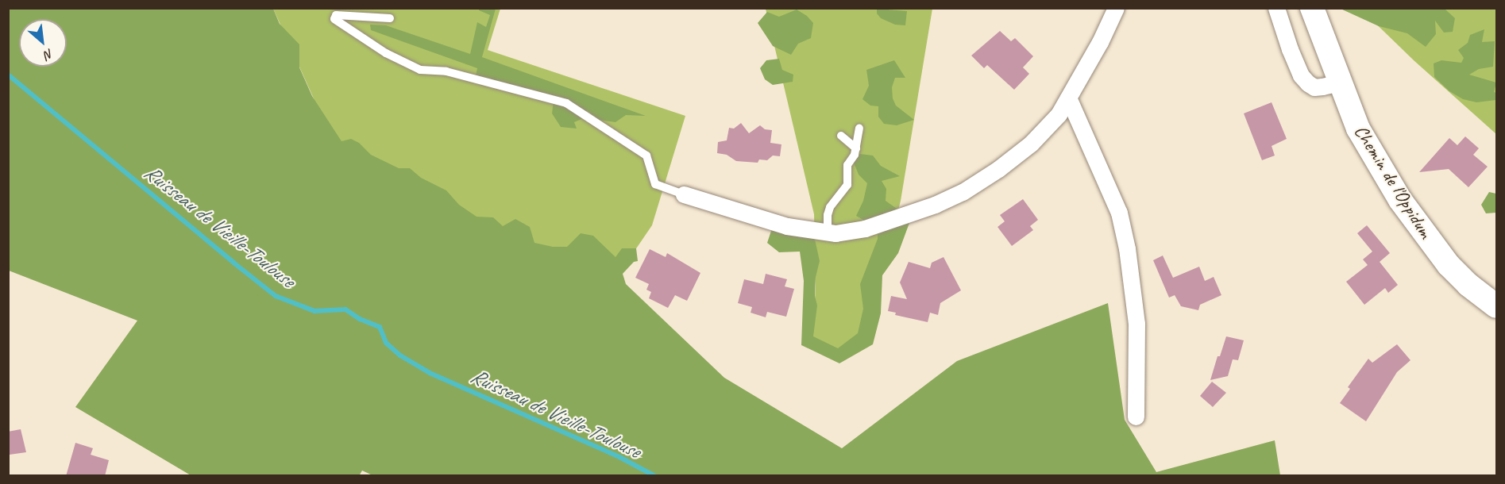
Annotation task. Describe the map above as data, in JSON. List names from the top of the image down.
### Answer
{
  "streets": {
    "street": ["Chemin de l'Oppidum"]
  },
  "water": ["Ruisseau de Vieille-Toulouse"],
  "north": "bottom right"
}
